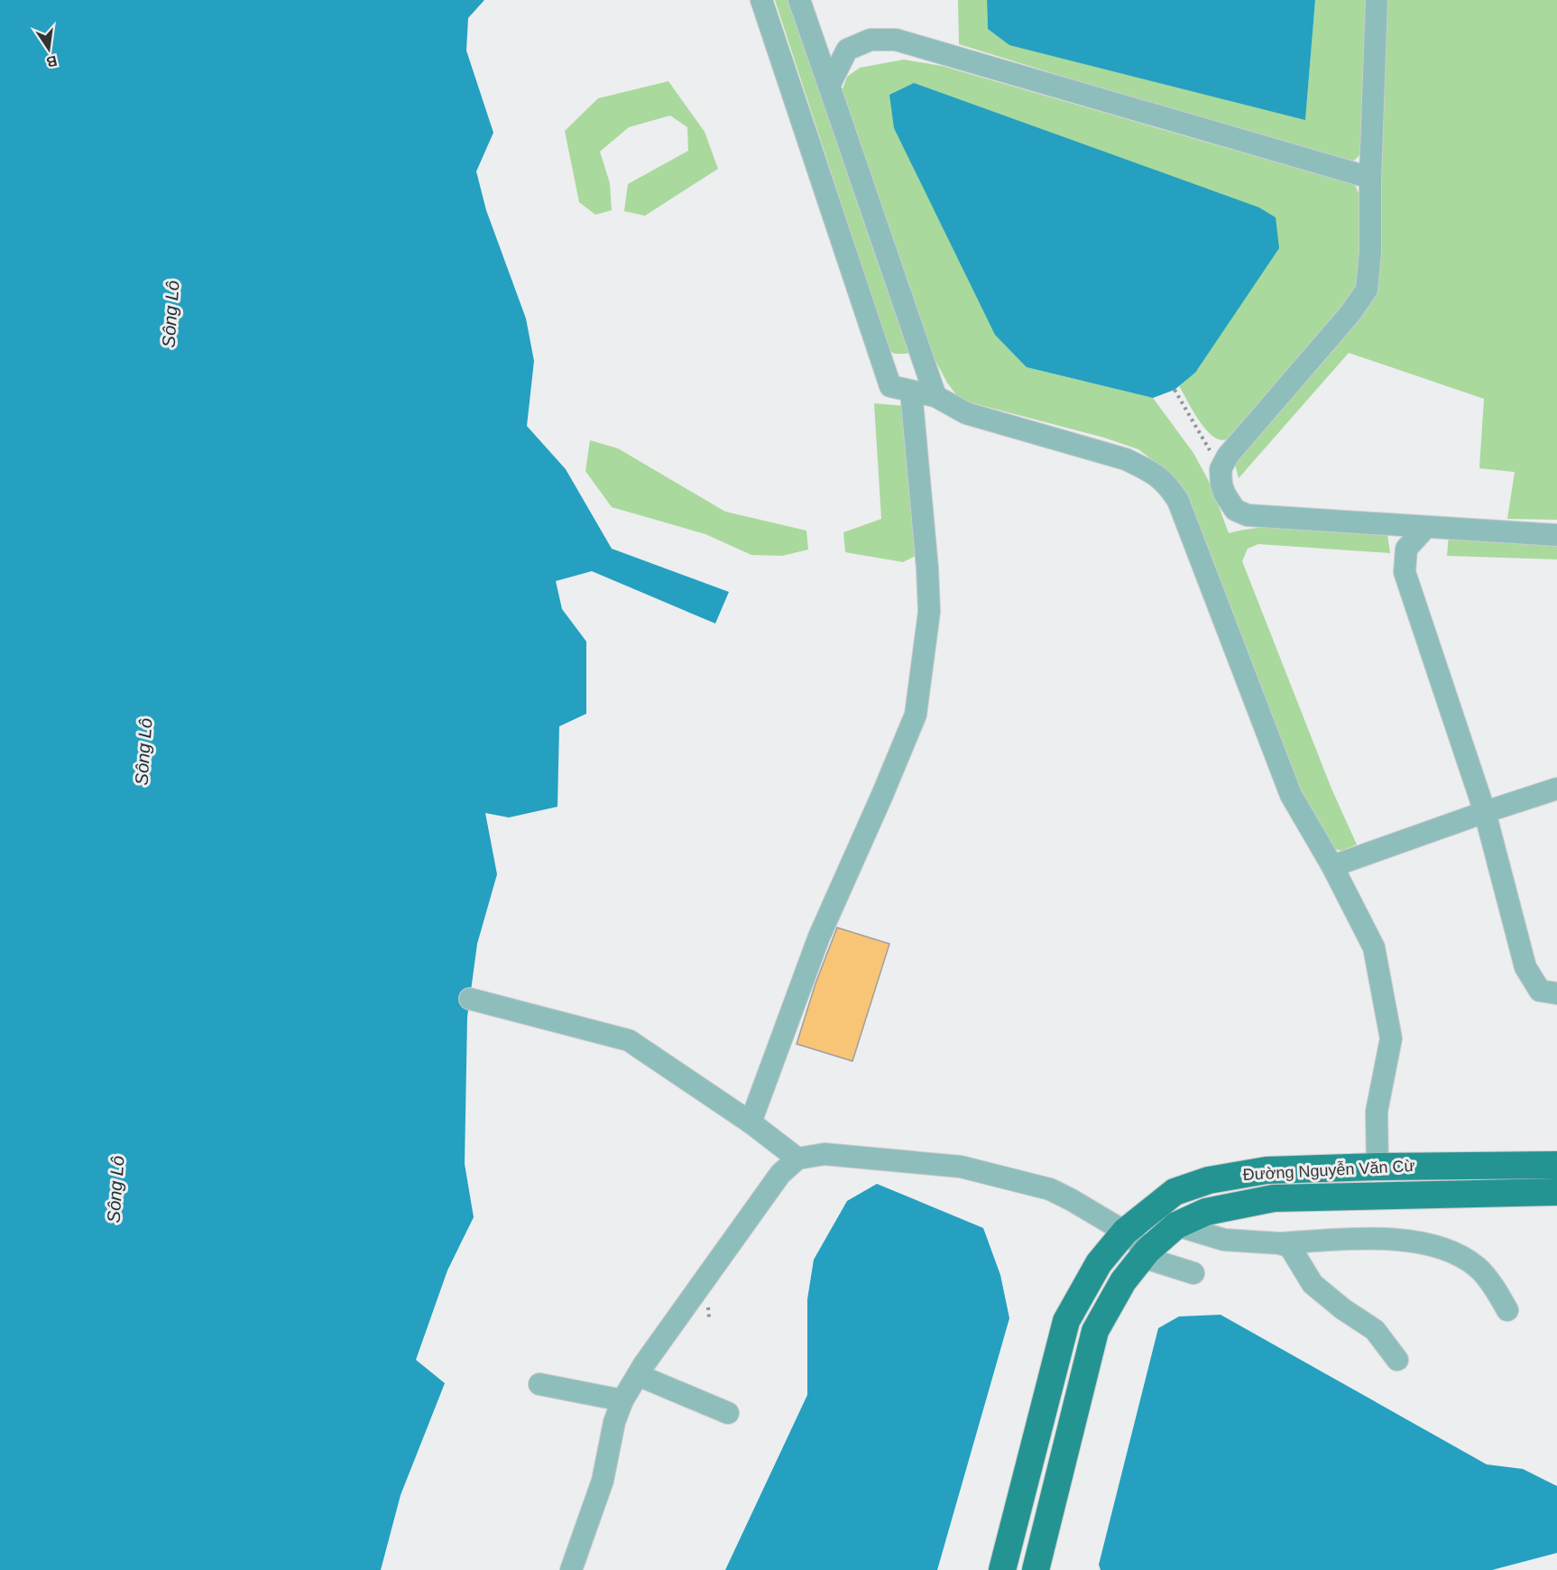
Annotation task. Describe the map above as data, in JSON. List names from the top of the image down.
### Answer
{
  "streets": {
    "main road": ["Đường Nguyễn Văn Cừ"]
  },
  "water": ["Sông Lô"],
  "north": "bottom"
}
